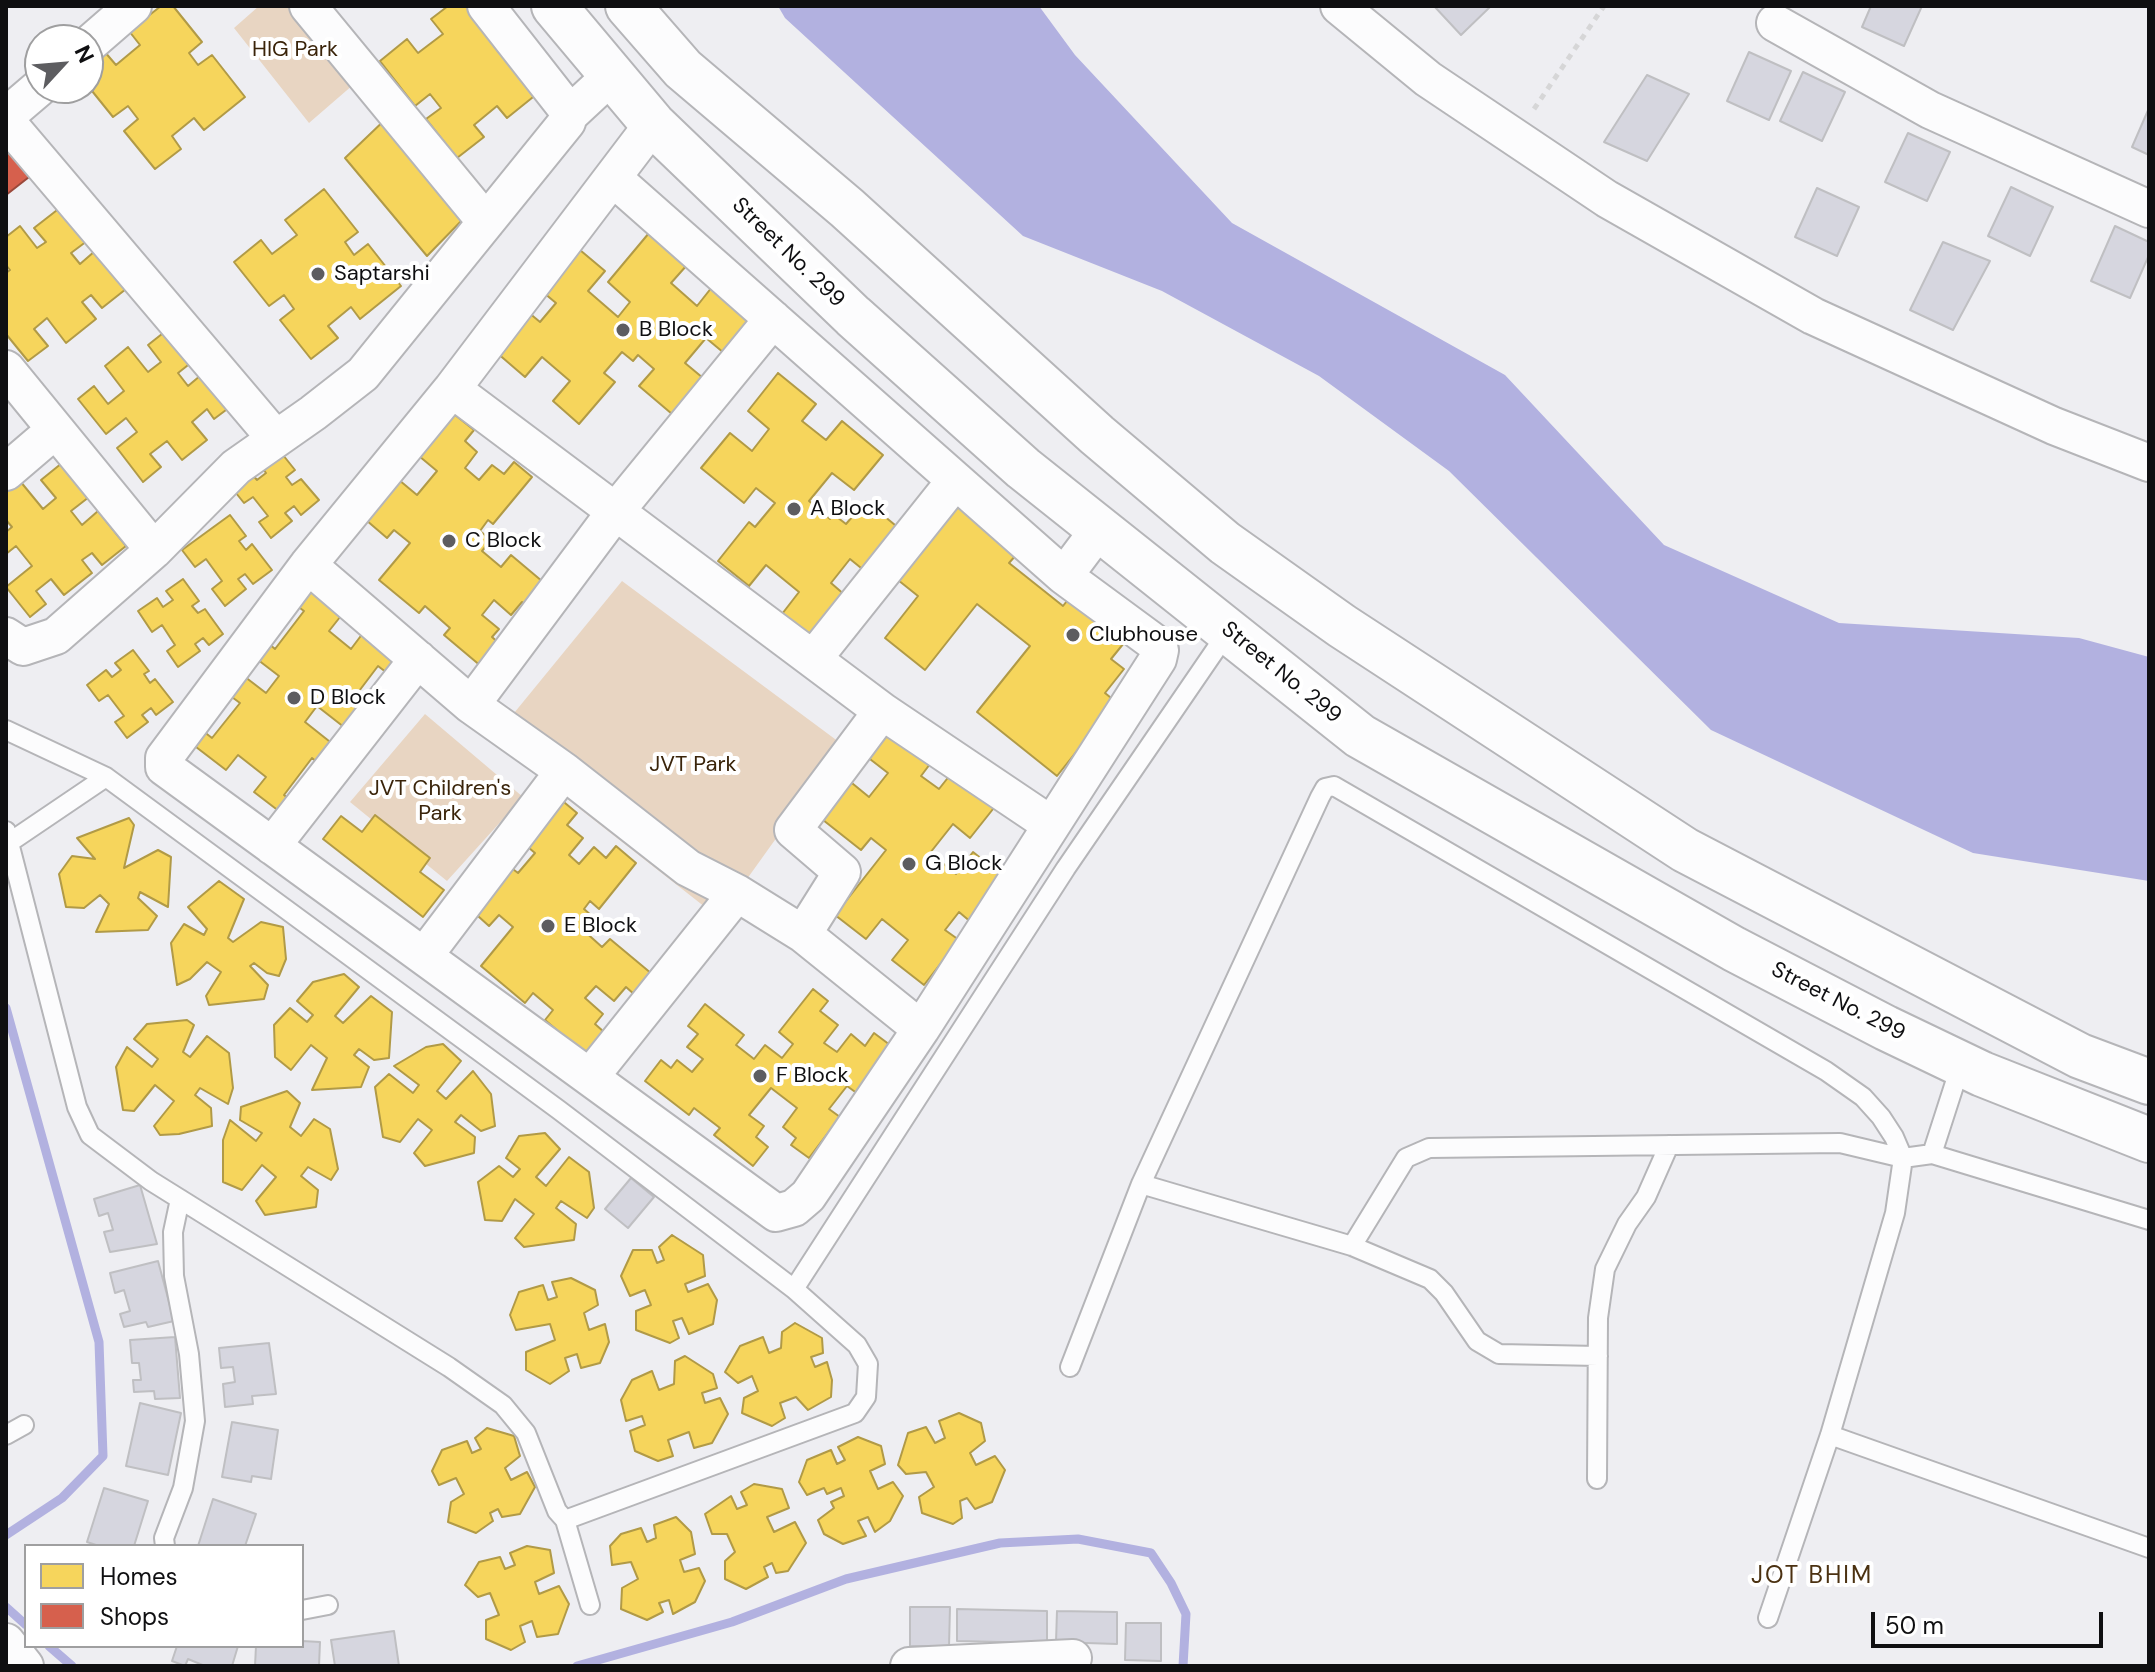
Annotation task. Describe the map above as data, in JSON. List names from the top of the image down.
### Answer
{
  "streets": {
    "street": ["Street No. 299"]
  },
  "districts": ["JOT BHIM"],
  "parks": ["HIG Park", "JVT Park", "JVT Children's Park"],
  "places": [
    "Saptarshi",
    "B Block",
    "A Block",
    "C Block",
    "Clubhouse",
    "D Block",
    "G Block",
    "E Block",
    "F Block"
  ],
  "legend": ["Homes", "Shops"],
  "scale_bar": "50 m",
  "north": "top right"
}
